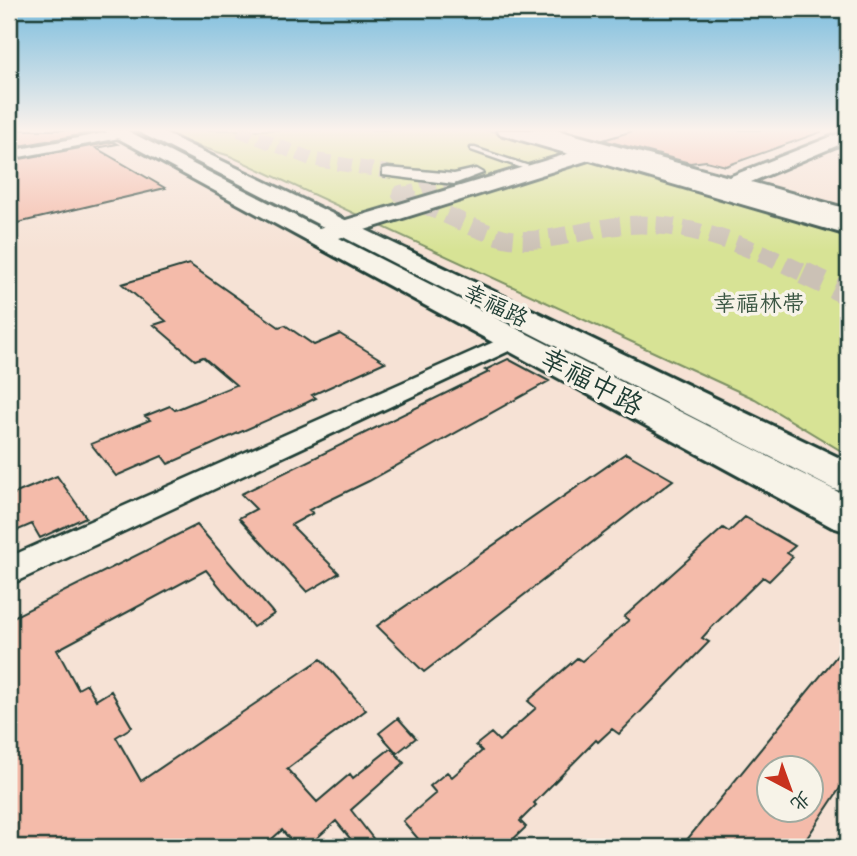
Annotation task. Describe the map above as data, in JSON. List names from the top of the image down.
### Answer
{
  "streets": {
    "main road": ["幸福路", "幸福中路"]
  },
  "crossings": [
    ["幸福路", "幸福中路"]
  ],
  "parks": ["幸福林带"],
  "north": "bottom right"
}
